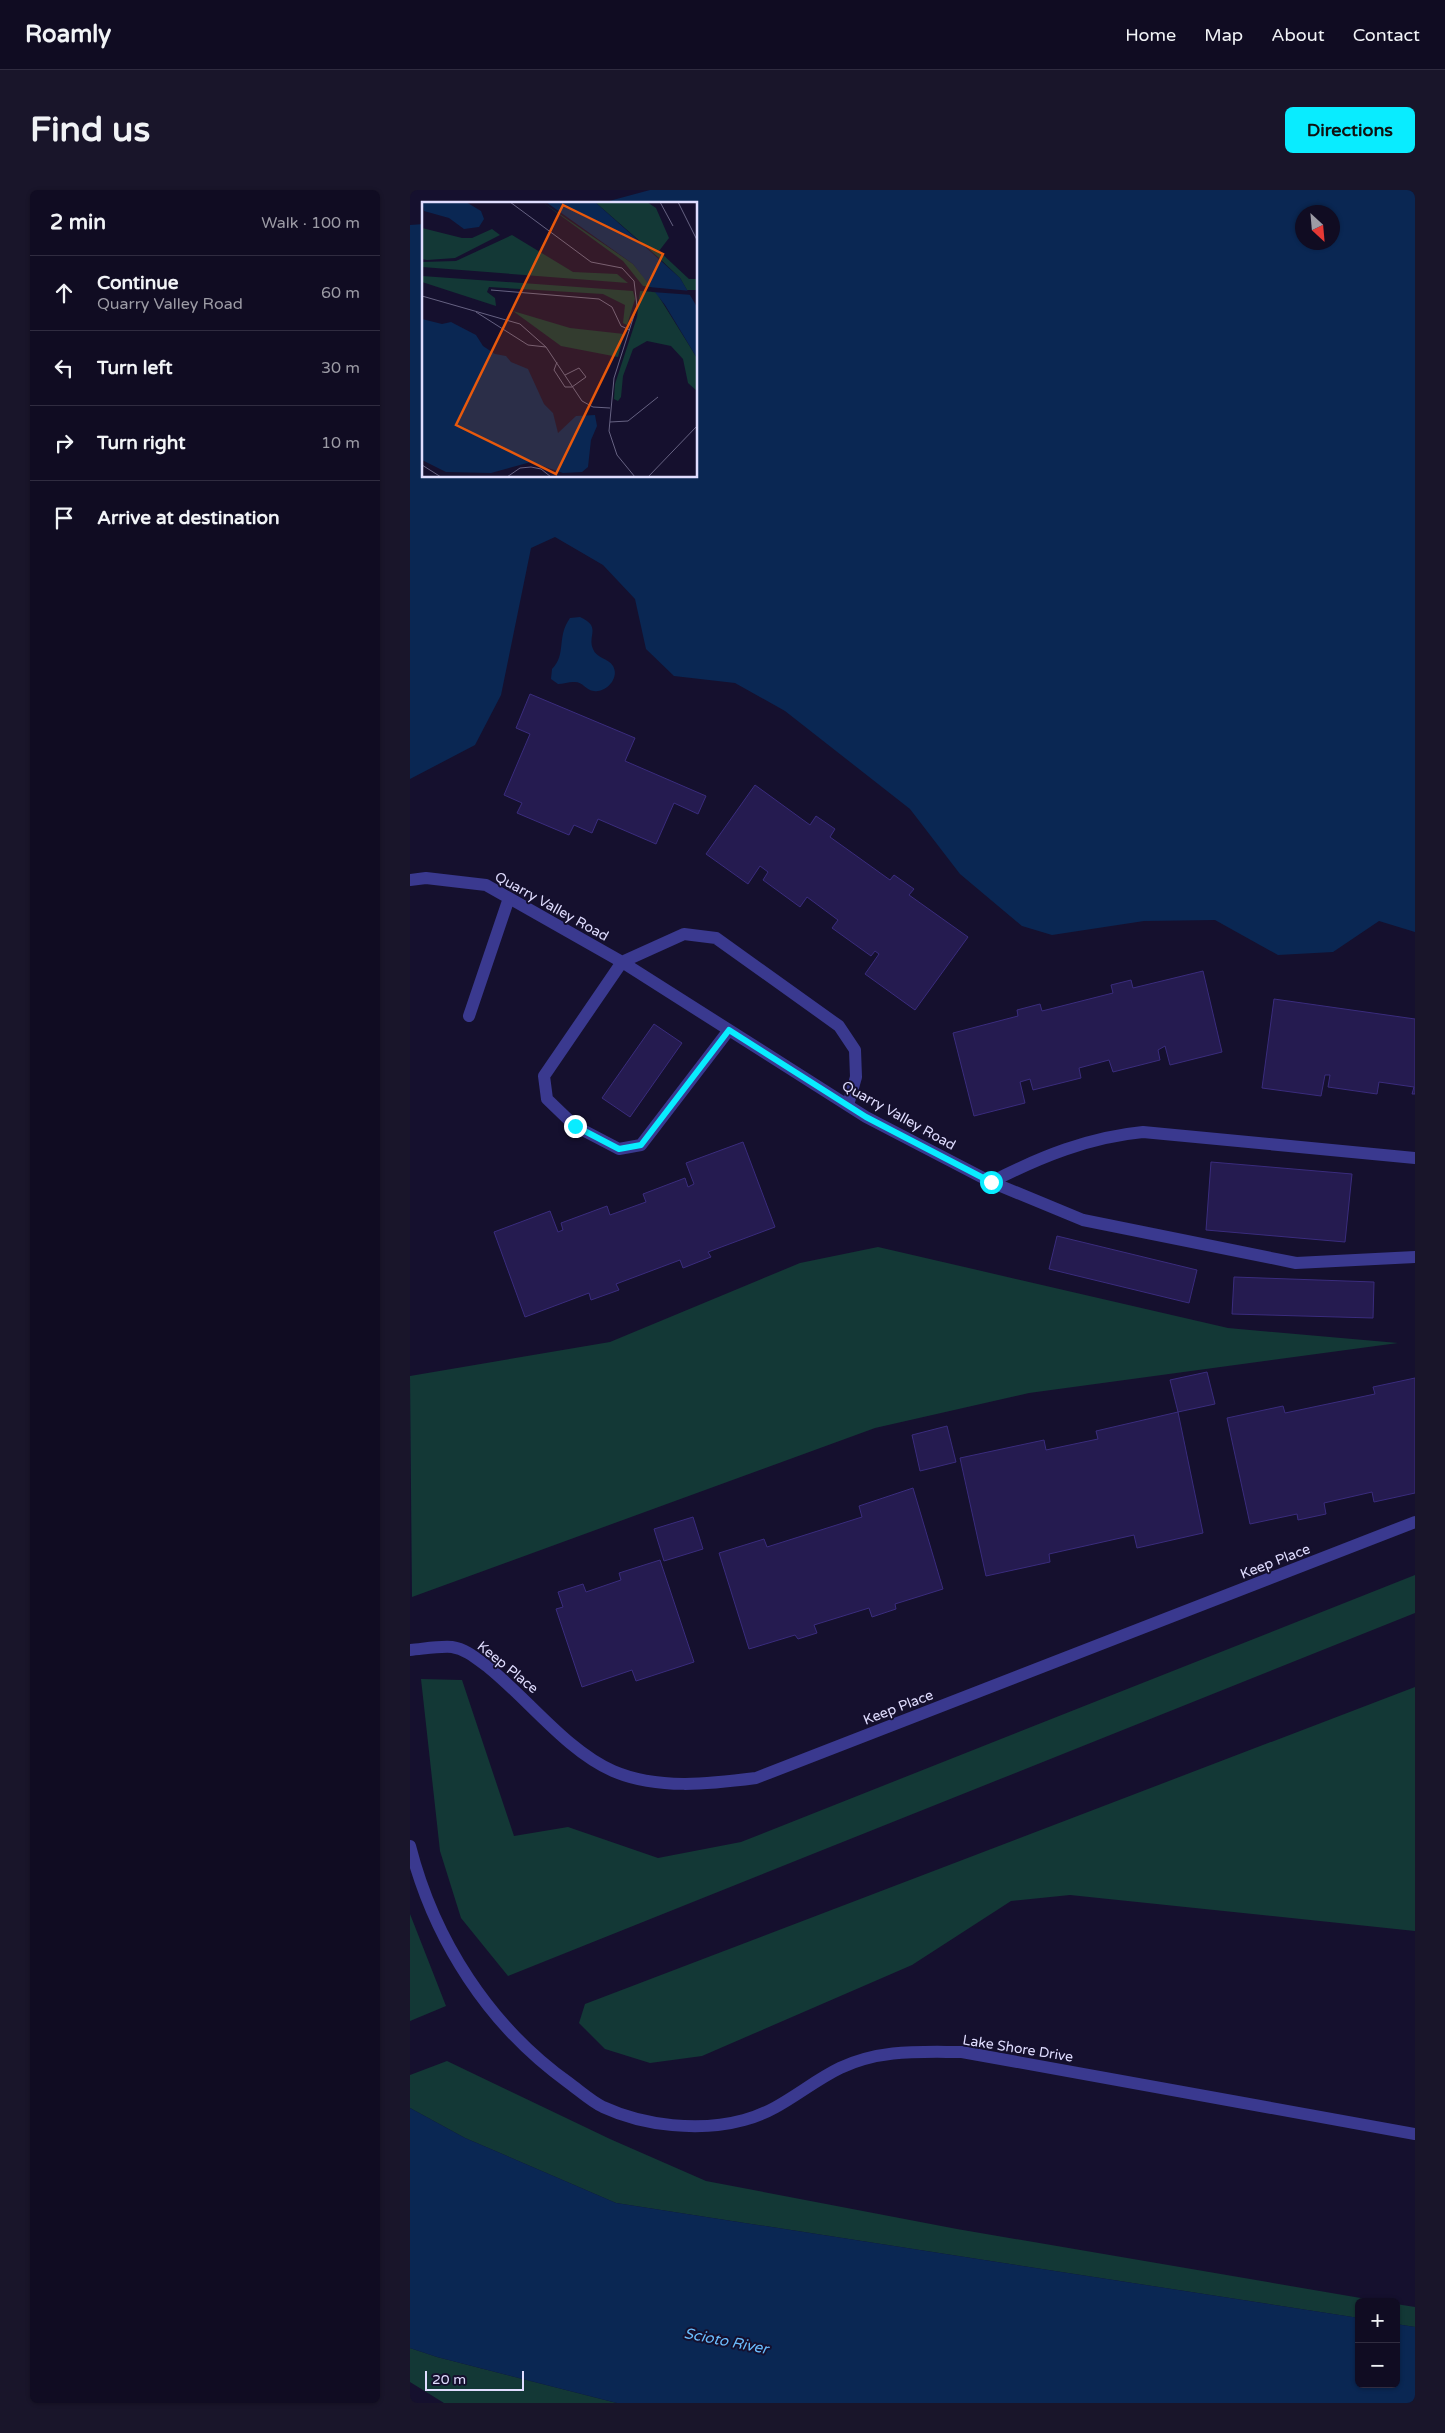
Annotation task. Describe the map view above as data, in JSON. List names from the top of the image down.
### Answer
{
  "streets": {
    "street": ["Quarry Valley Road", "Keep Place", "Lake Shore Drive"]
  },
  "water": ["Scioto River"],
  "scale_bar": "20 m",
  "north": "bottom right",
  "page": {
    "header": "Roamly",
    "nav": [
      "Home",
      "Map",
      "About",
      "Contact"
    ],
    "buttons": "Directions",
    "title": "Find us",
    "heading": ["2 min", "Walk · 100 m"],
    "list": [
      ["Continue", "Quarry Valley Road", "60 m"],
      ["Turn left", "30 m"],
      ["Turn right", "10 m"],
      "Arrive at destination"
    ],
    "map_buttons": ["+", "−"],
    "scale": "20 m"
  }
}
